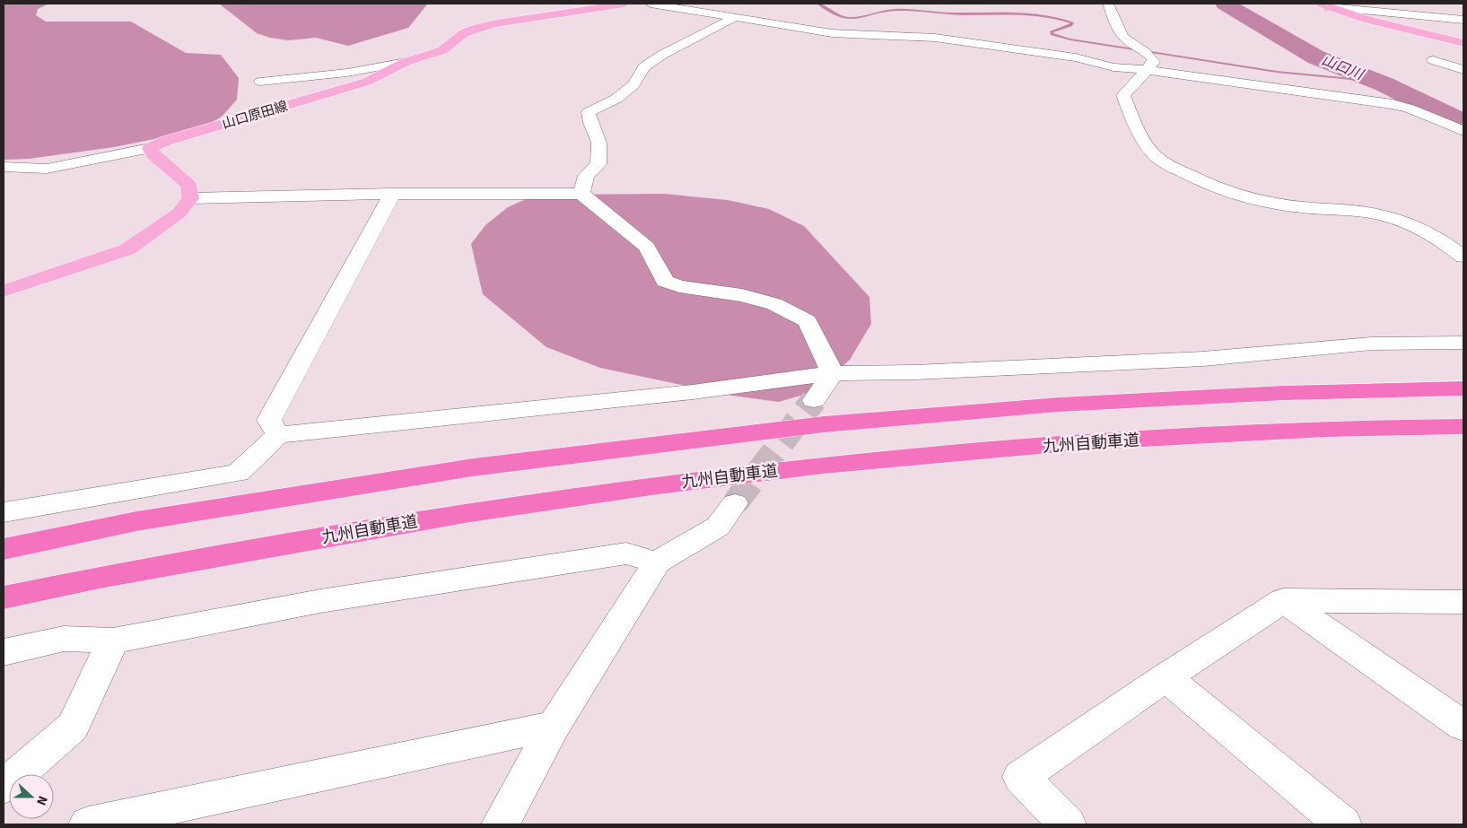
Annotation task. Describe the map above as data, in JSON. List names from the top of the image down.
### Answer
{
  "streets": {
    "highway": ["九州自動車道"],
    "main road": ["山口原田線"]
  },
  "water": ["山口川"],
  "north": "right"
}
